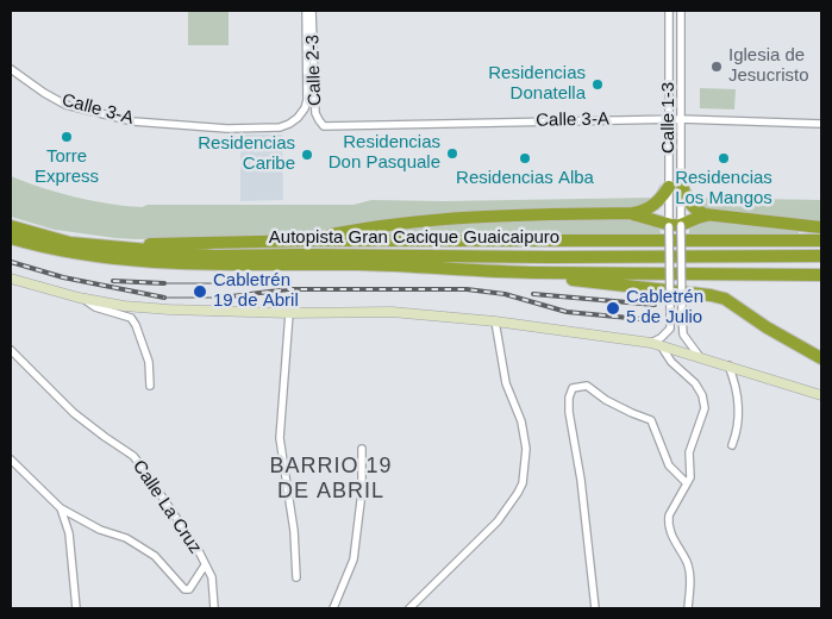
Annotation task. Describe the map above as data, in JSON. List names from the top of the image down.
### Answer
{
  "streets": {
    "highway": ["Autopista Gran Cacique Guaicaipuro"],
    "street": [
      "Calle 2-3",
      "Calle 3-A",
      "Calle 1-3",
      "Calle La Cruz"
    ]
  },
  "crossings": [
    ["Calle 2-3", "Calle 3-A"],
    ["Calle 3-A", "Calle 1-3"]
  ],
  "districts": ["BARRIO 19 DE ABRIL"],
  "places": [
    "Iglesia de Jesucristo",
    "Residencias Donatella",
    "Torre Express",
    "Residencias Don Pasquale",
    "Residencias Caribe",
    "Residencias Alba",
    "Residencias Los Mangos",
    "Cabletrén 19 de Abril",
    "Cabletrén 5 de Julio"
  ]
}
